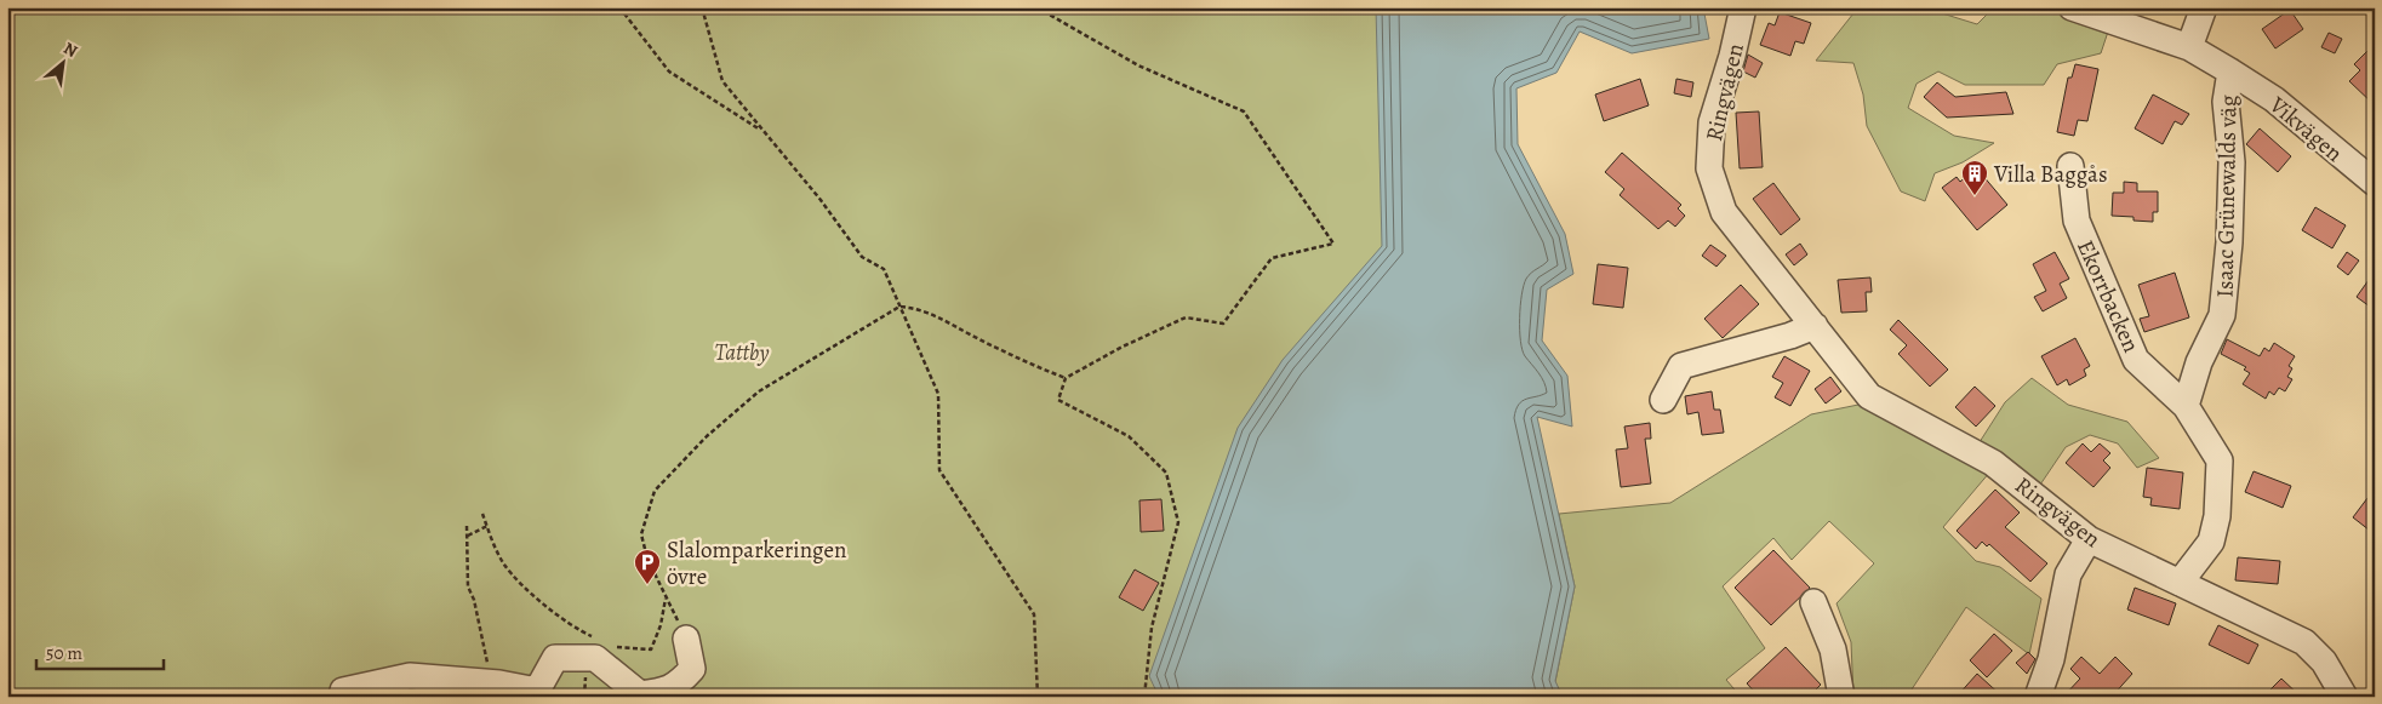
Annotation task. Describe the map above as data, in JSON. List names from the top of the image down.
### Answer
{
  "streets": {
    "street": [
      "Ringvägen",
      "Vikvägen",
      "Isaac Grünewalds väg",
      "Ekorrbacken"
    ]
  },
  "crossings": [
    ["Vikvägen", "Isaac Grünewalds väg"],
    ["Isaac Grünewalds väg", "Ekorrbacken"]
  ],
  "parks": ["Tattby"],
  "places": {
    "building": ["Villa Baggås"],
    "parking": ["Slalomparkeringen övre"]
  },
  "scale_bar": "50 m",
  "north": "top right"
}
